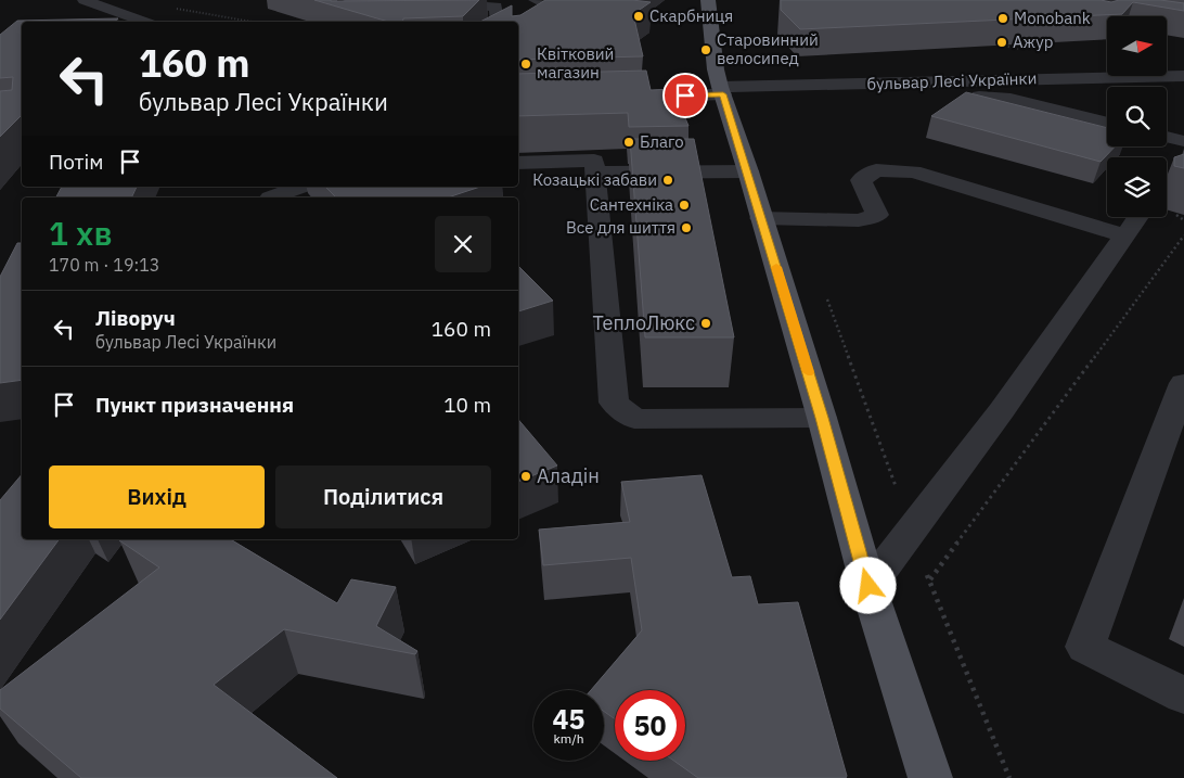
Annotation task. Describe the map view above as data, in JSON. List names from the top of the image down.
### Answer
{
  "streets": {
    "street": ["бульвар Лесі Українки"]
  },
  "places": [
    "Скарбниця",
    "Monobank",
    "Ажур",
    "Старовинний велосипед",
    "Квітковий магазин",
    "Благо",
    "Козацькі забави",
    "Сантехніка",
    "Все для шиття",
    "ТеплоЛюкс",
    "Аладін"
  ],
  "north": "right",
  "page": {
    "turn": ["160 m", "бульвар Лесі Українки"],
    "then": "Потім",
    "heading": ["1 хв", "170 m · 19:13"],
    "list": [
      {
        "name": "Ліворуч",
        "note": "бульвар Лесі Українки",
        "value": "160 m"
      },
      {
        "name": "Пункт призначення",
        "value": "10 m"
      }
    ],
    "buttons": ["Вихід", "Поділитися"],
    "speed": "45 km/h",
    "limit": "50"
  }
}
